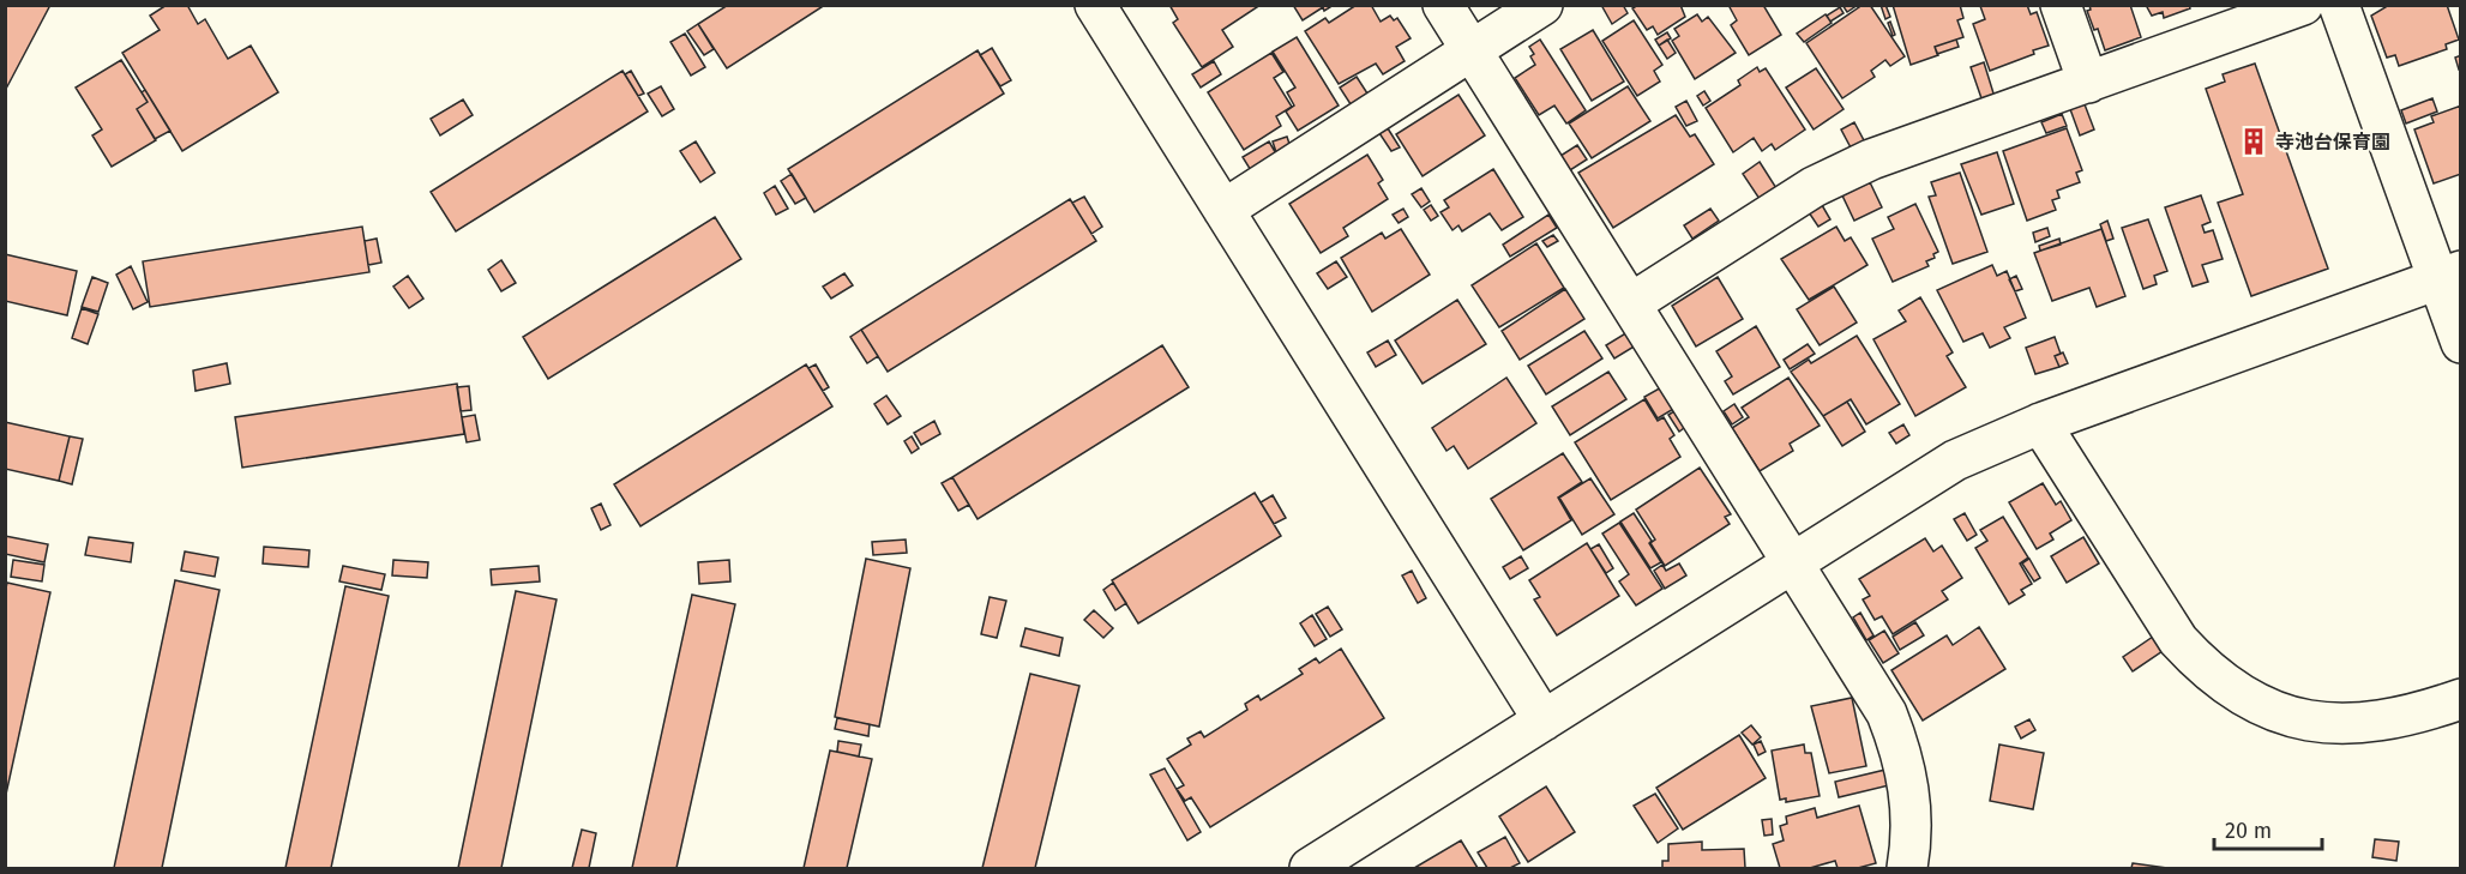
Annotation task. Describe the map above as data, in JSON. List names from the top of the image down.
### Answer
{
  "places": {
    "building": ["寺池台保育園"]
  },
  "scale_bar": "20 m"
}
